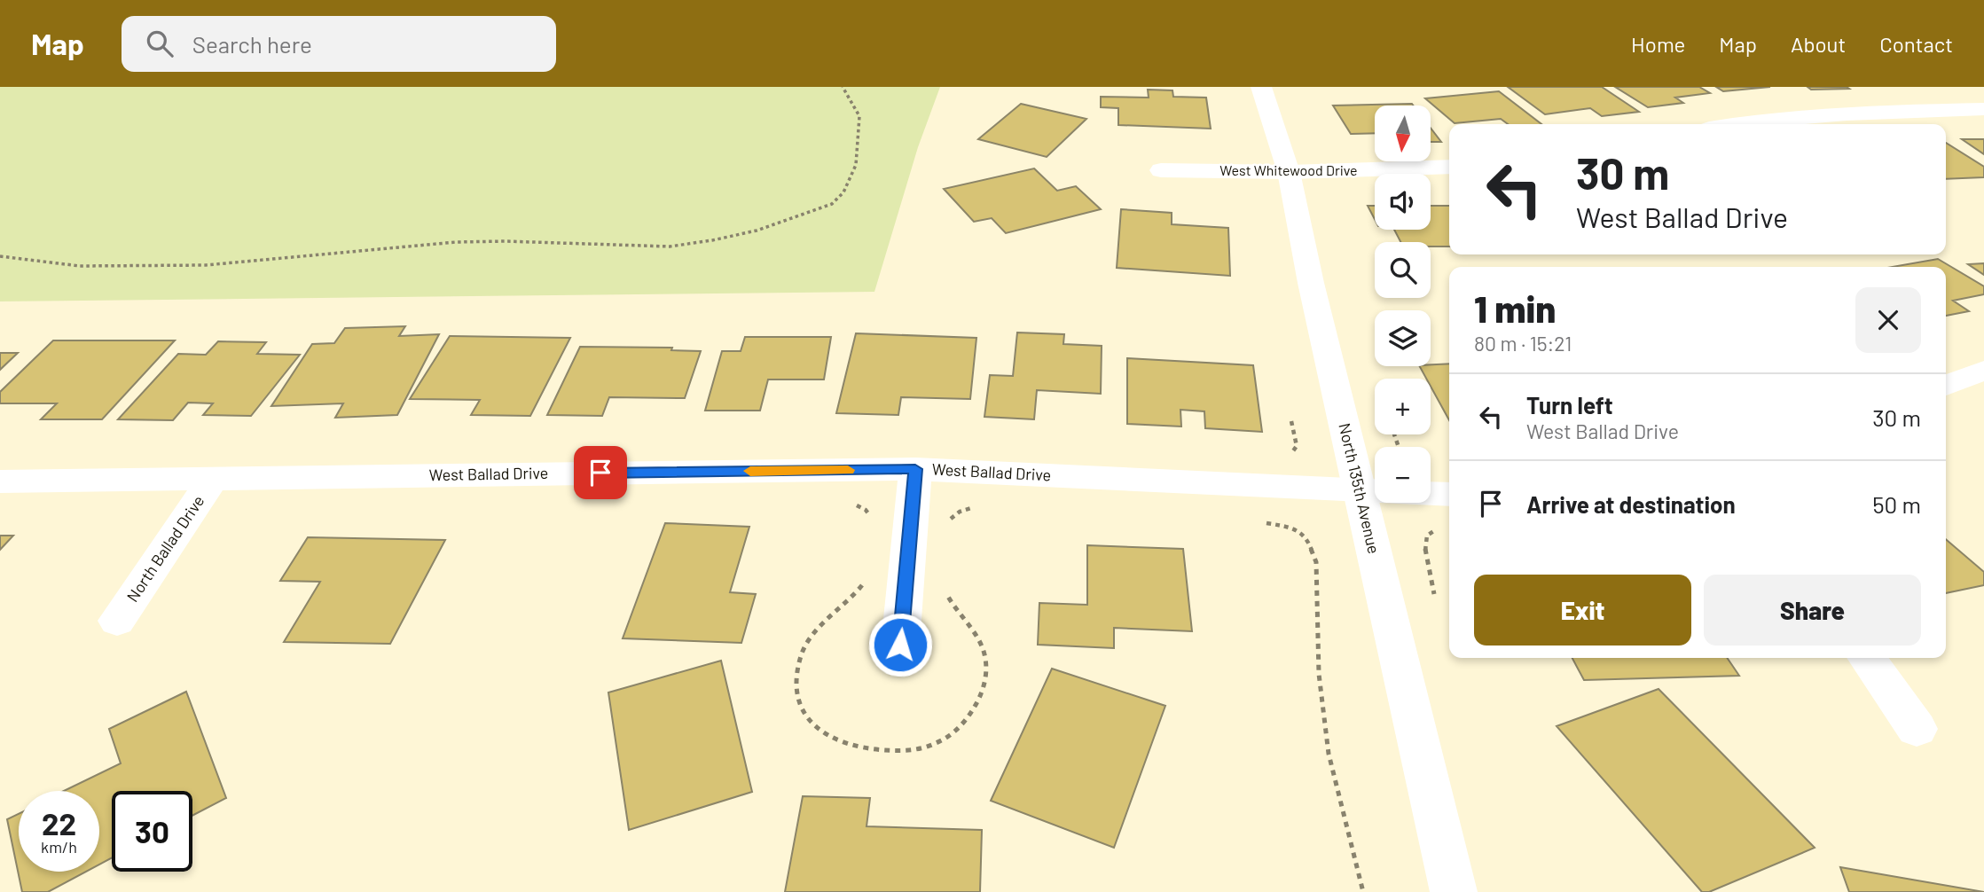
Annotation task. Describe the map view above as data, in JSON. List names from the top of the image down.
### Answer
{
  "streets": {
    "street": [
      "West Whitewood Drive",
      "West Ballad Drive",
      "North 135th Avenue",
      "North Ballad Drive"
    ]
  },
  "crossings": [
    ["West Whitewood Drive", "North 135th Avenue"],
    ["West Ballad Drive", "North 135th Avenue"],
    ["West Ballad Drive", "North Ballad Drive"]
  ],
  "north": "bottom",
  "page": {
    "header": "Map",
    "search": "Search here",
    "nav": [
      "Home",
      "Map",
      "About",
      "Contact"
    ],
    "map_buttons": ["+", "−"],
    "turn": ["30 m", "West Ballad Drive"],
    "heading": ["1 min", "80 m · 15:21"],
    "list": [
      {
        "name": "Turn left",
        "note": "West Ballad Drive",
        "value": "30 m"
      },
      {
        "name": "Arrive at destination",
        "value": "50 m"
      }
    ],
    "buttons": ["Exit", "Share"],
    "speed": "22 km/h",
    "limit": "30"
  }
}
